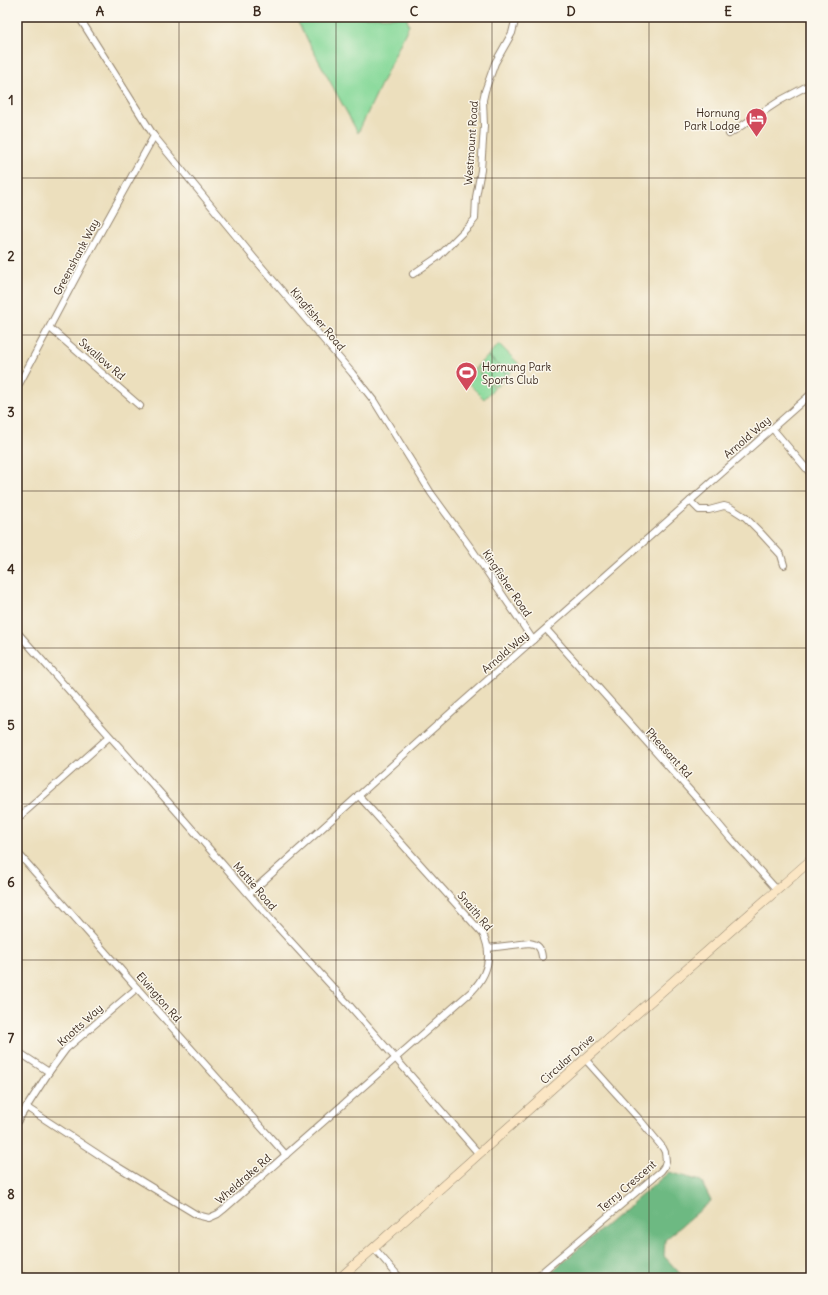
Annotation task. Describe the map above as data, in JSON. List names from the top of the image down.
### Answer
{
  "streets": {
    "street": [
      "Westmount Road",
      "Greenshank Way",
      "Kingfisher Road",
      "Swallow Rd",
      "Arnold Way",
      "Pheasant Rd",
      "Mattie Road",
      "Snaith Rd",
      "Elvington Rd",
      "Knotts Way",
      "Circular Drive",
      "Wheldrake Rd",
      "Terry Crescent"
    ]
  },
  "crossings": [
    ["Greenshank Way", "Kingfisher Road"],
    ["Greenshank Way", "Swallow Rd"],
    ["Kingfisher Road", "Arnold Way"],
    ["Arnold Way", "Pheasant Rd"],
    ["Arnold Way", "Mattie Road"],
    ["Arnold Way", "Snaith Rd"],
    ["Pheasant Rd", "Circular Drive"],
    ["Mattie Road", "Snaith Rd"],
    ["Mattie Road", "Circular Drive"],
    ["Mattie Road", "Wheldrake Rd"],
    ["Snaith Rd", "Wheldrake Rd"],
    ["Elvington Rd", "Knotts Way"],
    ["Elvington Rd", "Wheldrake Rd"],
    ["Knotts Way", "Wheldrake Rd"],
    ["Circular Drive", "Terry Crescent"]
  ],
  "places": {
    "hotel": ["Hornung Park Lodge"],
    "sports": ["Hornung Park Sports Club"]
  },
  "grid": {
    "columns": [
      "A",
      "B",
      "C",
      "D",
      "E"
    ],
    "rows": [
      "1",
      "2",
      "3",
      "4",
      "5",
      "6",
      "7",
      "8"
    ]
  }
}
